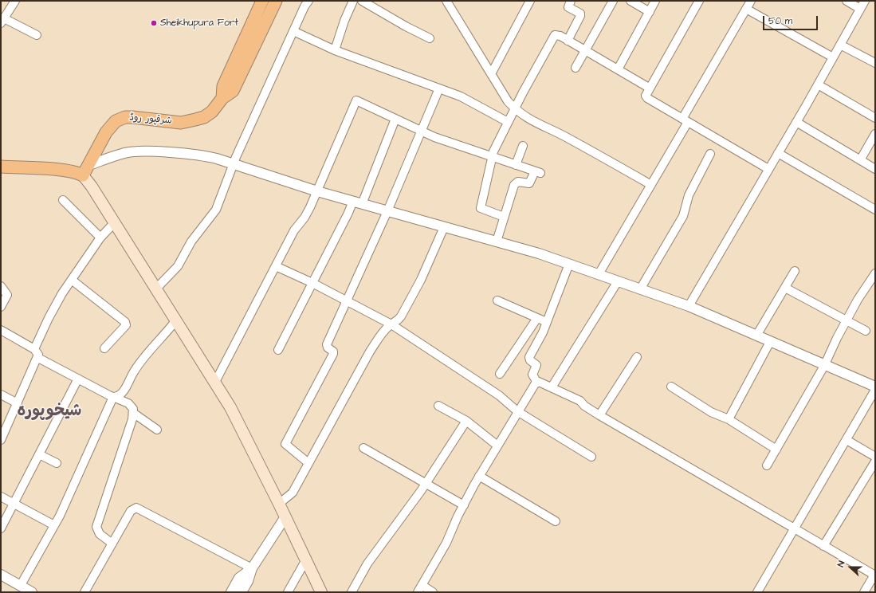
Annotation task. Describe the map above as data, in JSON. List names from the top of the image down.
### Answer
{
  "streets": {
    "main road": ["شرقپور روڈ"]
  },
  "districts": ["شیخوپورہ"],
  "places": ["Sheikhupura Fort"],
  "scale_bar": "50 m",
  "north": "left"
}
